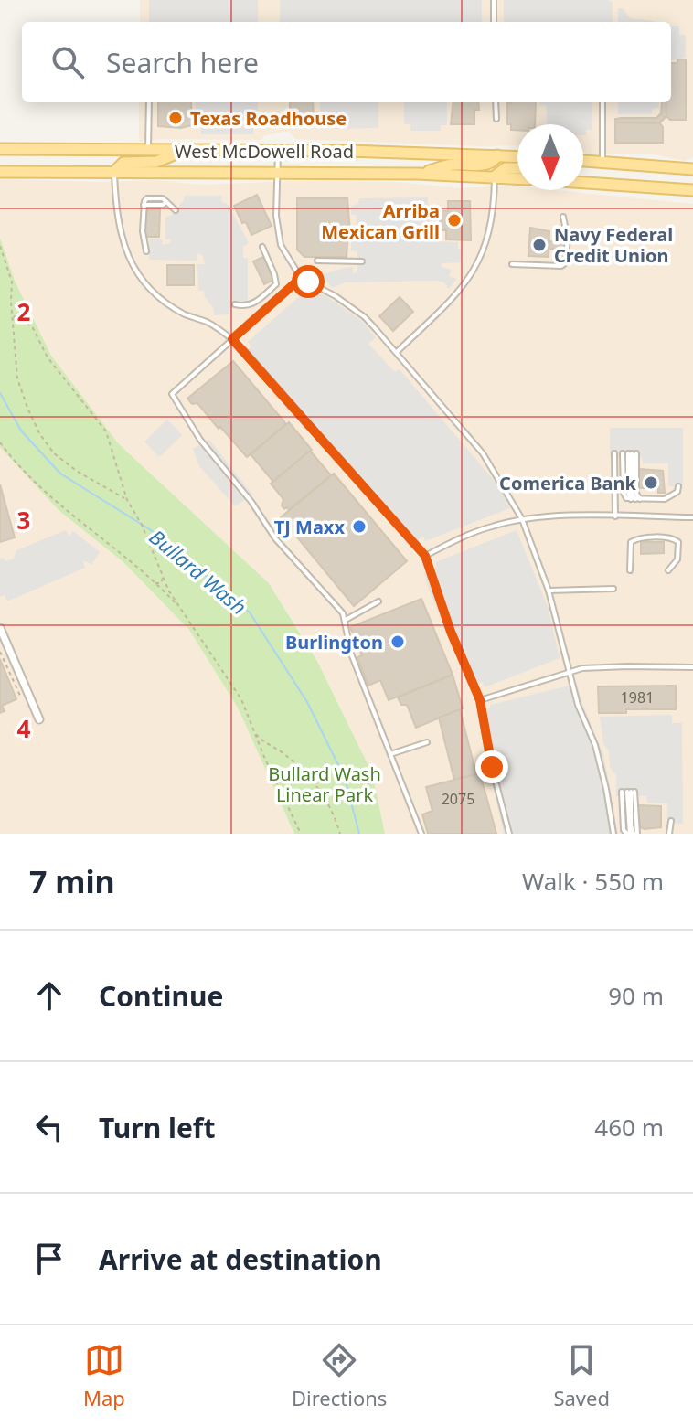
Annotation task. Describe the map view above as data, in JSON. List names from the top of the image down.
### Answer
{
  "streets": {
    "main road": ["West McDowell Road"]
  },
  "water": ["Bullard Wash"],
  "parks": ["Bullard Wash Linear Park"],
  "places": [
    "Texas Roadhouse",
    "Arriba Mexican Grill",
    "Navy Federal Credit Union",
    "Comerica Bank",
    "TJ Maxx",
    "Burlington"
  ],
  "house_numbers": ["1981", "2075"],
  "north": "bottom",
  "page": {
    "search": "Search here",
    "heading": ["7 min", "Walk · 550 m"],
    "list": [
      ["Continue", "90 m"],
      ["Turn left", "460 m"],
      "Arrive at destination"
    ],
    "nav": ["Map", "Directions", "Saved"]
  },
  "grid": {
    "rows": ["2", "3", "4"]
  }
}
